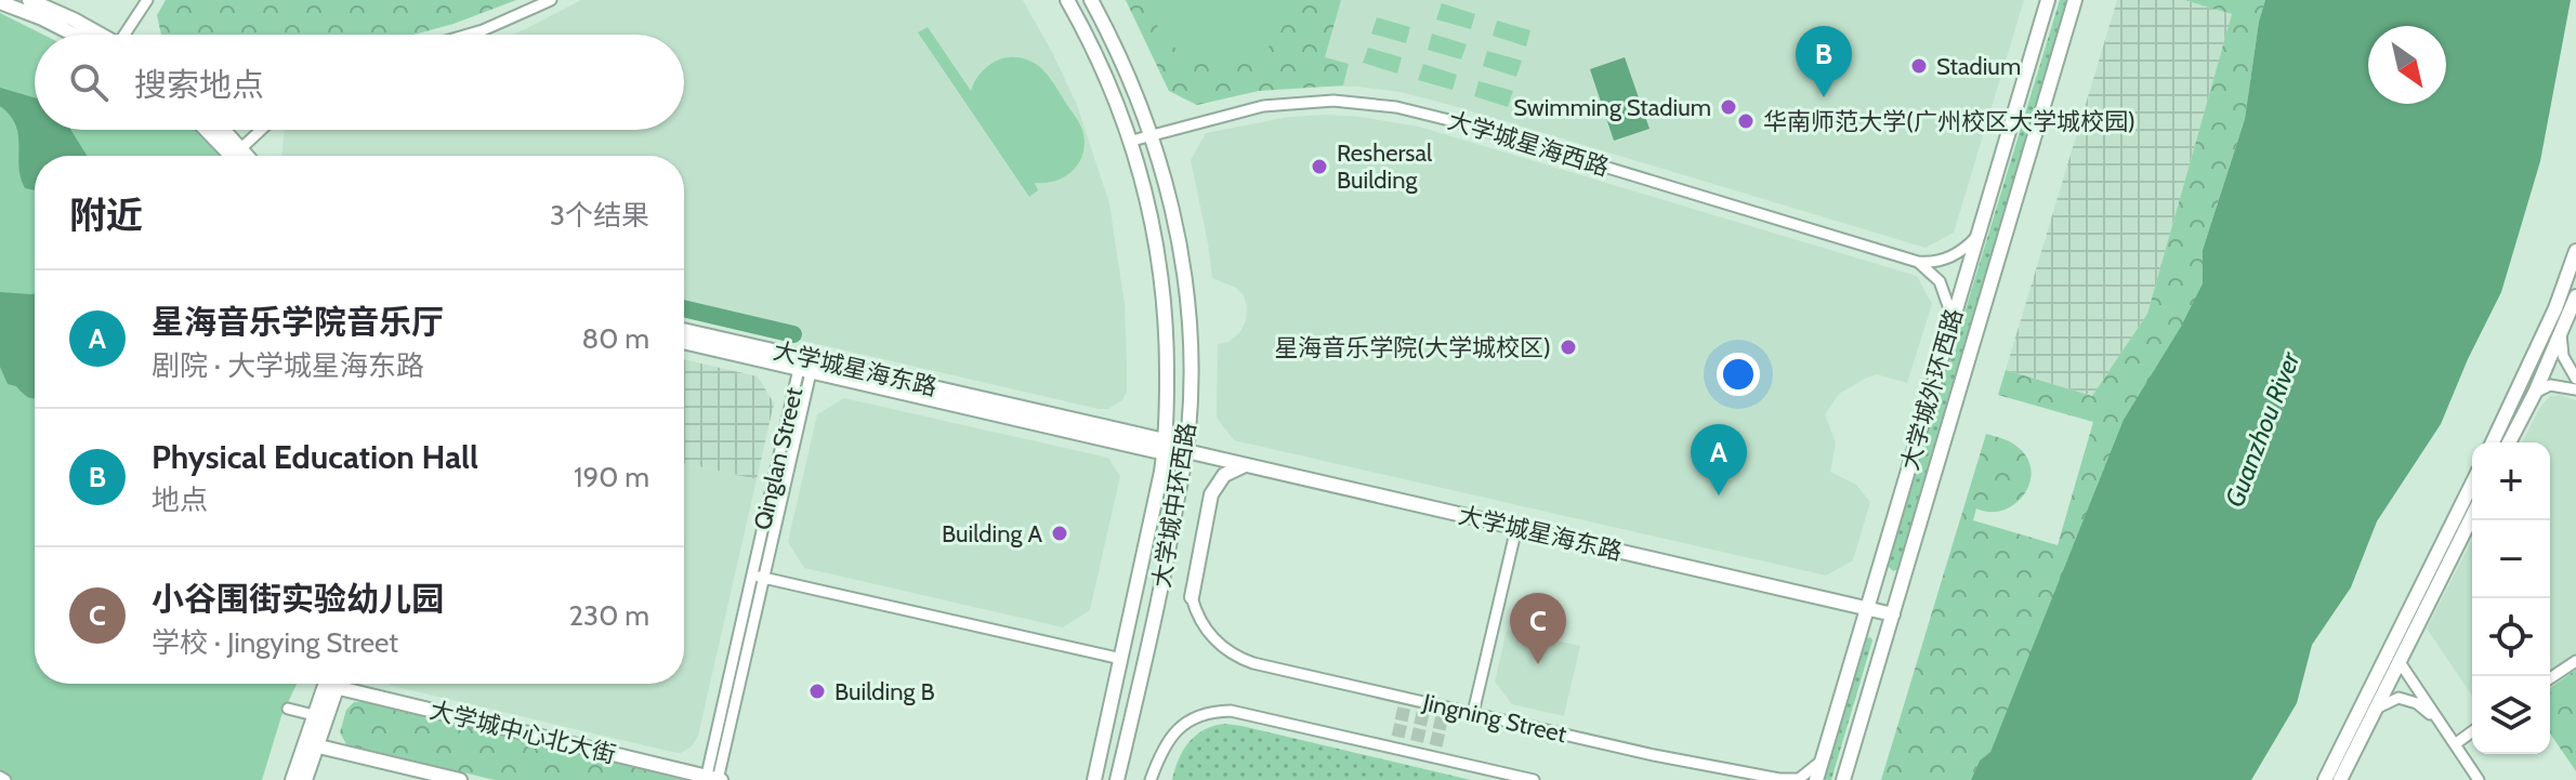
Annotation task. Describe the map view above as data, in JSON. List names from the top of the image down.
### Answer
{
  "streets": {
    "main road": [
      "大学城星海东路",
      "大学城外环西路",
      "大学城中环西路",
      "大学城中心北大街"
    ],
    "street": ["大学城星海西路", "Qinglan Street", "Jingning Street"]
  },
  "crossings": [
    ["大学城星海西路", "大学城中环西路"],
    ["大学城星海东路", "大学城外环西路"],
    ["大学城星海东路", "Qinglan Street"],
    ["大学城星海东路", "大学城中环西路"],
    ["大学城外环西路", "Jingning Street"],
    ["Qinglan Street", "大学城中心北大街"]
  ],
  "water": ["Guanzhou River"],
  "places": [
    "Stadium",
    "Swimming Stadium",
    "华南师范大学(广州校区大学城校园)",
    "Reshersal Building",
    "星海音乐学院(大学城校区)",
    "Building A",
    "Building B"
  ],
  "north": "bottom right",
  "page": {
    "pins": ["B", "A", "C"],
    "search": "搜索地点",
    "heading": ["附近", "3个结果"],
    "list": [
      {
        "mark": "A",
        "name": "星海音乐学院音乐厅",
        "note": "剧院 · 大学城星海东路",
        "value": "80 m"
      },
      {
        "mark": "B",
        "name": "Physical Education Hall",
        "note": "地点",
        "value": "190 m"
      },
      {
        "mark": "C",
        "name": "小谷围街实验幼儿园",
        "note": "学校 · Jingying Street",
        "value": "230 m"
      }
    ],
    "map_buttons": ["+", "−"]
  }
}
